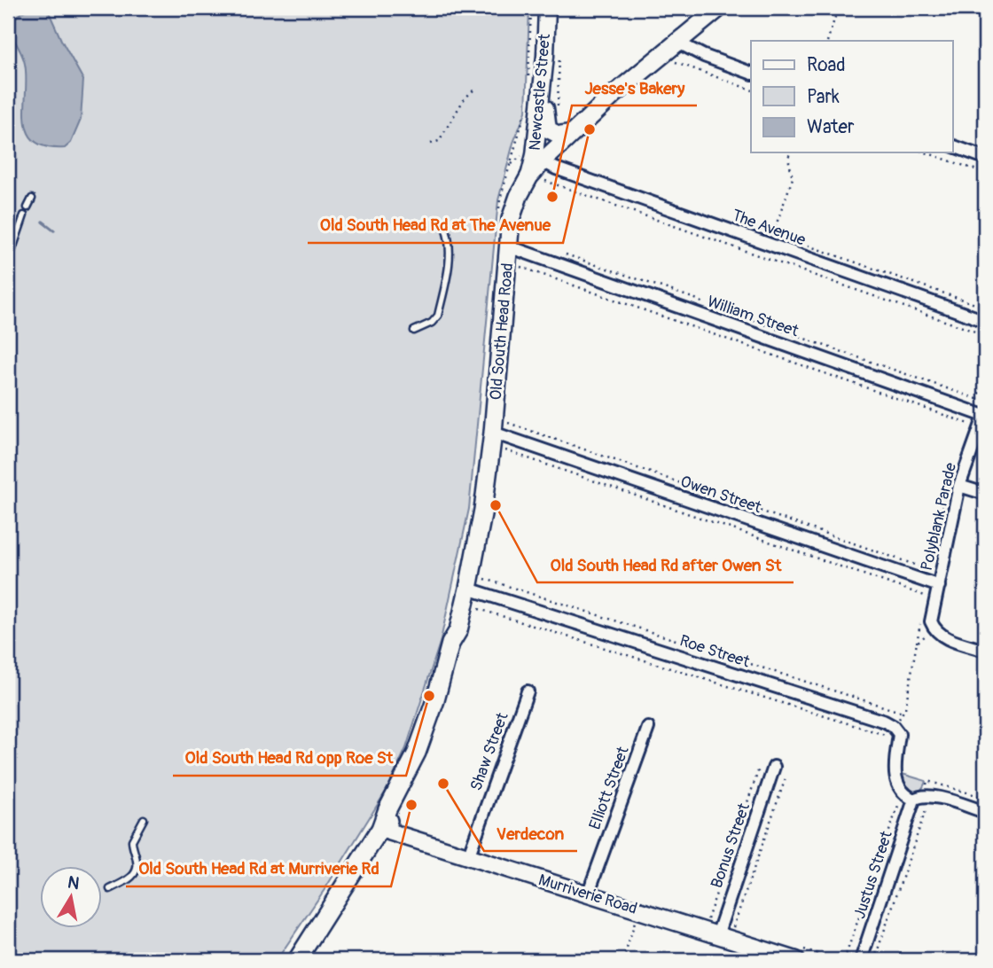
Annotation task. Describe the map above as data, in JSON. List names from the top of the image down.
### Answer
{
  "streets": {
    "main road": ["Old South Head Road"],
    "street": [
      "Newcastle Street",
      "The Avenue",
      "William Street",
      "Owen Street",
      "Polyblank Parade",
      "Roe Street",
      "Shaw Street",
      "Elliott Street",
      "Bonus Street",
      "Justus Street",
      "Murriverie Road"
    ]
  },
  "crossings": [
    ["Newcastle Street", "Old South Head Road"],
    ["The Avenue", "Old South Head Road"],
    ["William Street", "Old South Head Road"],
    ["William Street", "Polyblank Parade"],
    ["Old South Head Road", "Owen Street"],
    ["Old South Head Road", "Roe Street"],
    ["Old South Head Road", "Murriverie Road"],
    ["Owen Street", "Polyblank Parade"],
    ["Shaw Street", "Murriverie Road"],
    ["Elliott Street", "Murriverie Road"],
    ["Bonus Street", "Murriverie Road"]
  ],
  "places": [
    "Old South Head Rd at The Avenue",
    "Jesse's Bakery",
    "Old South Head Rd after Owen St",
    "Old South Head Rd opp Roe St",
    "Verdecon",
    "Old South Head Rd at Murriverie Rd"
  ],
  "legend": ["Road", "Park", "Water"],
  "north": "top"
}
